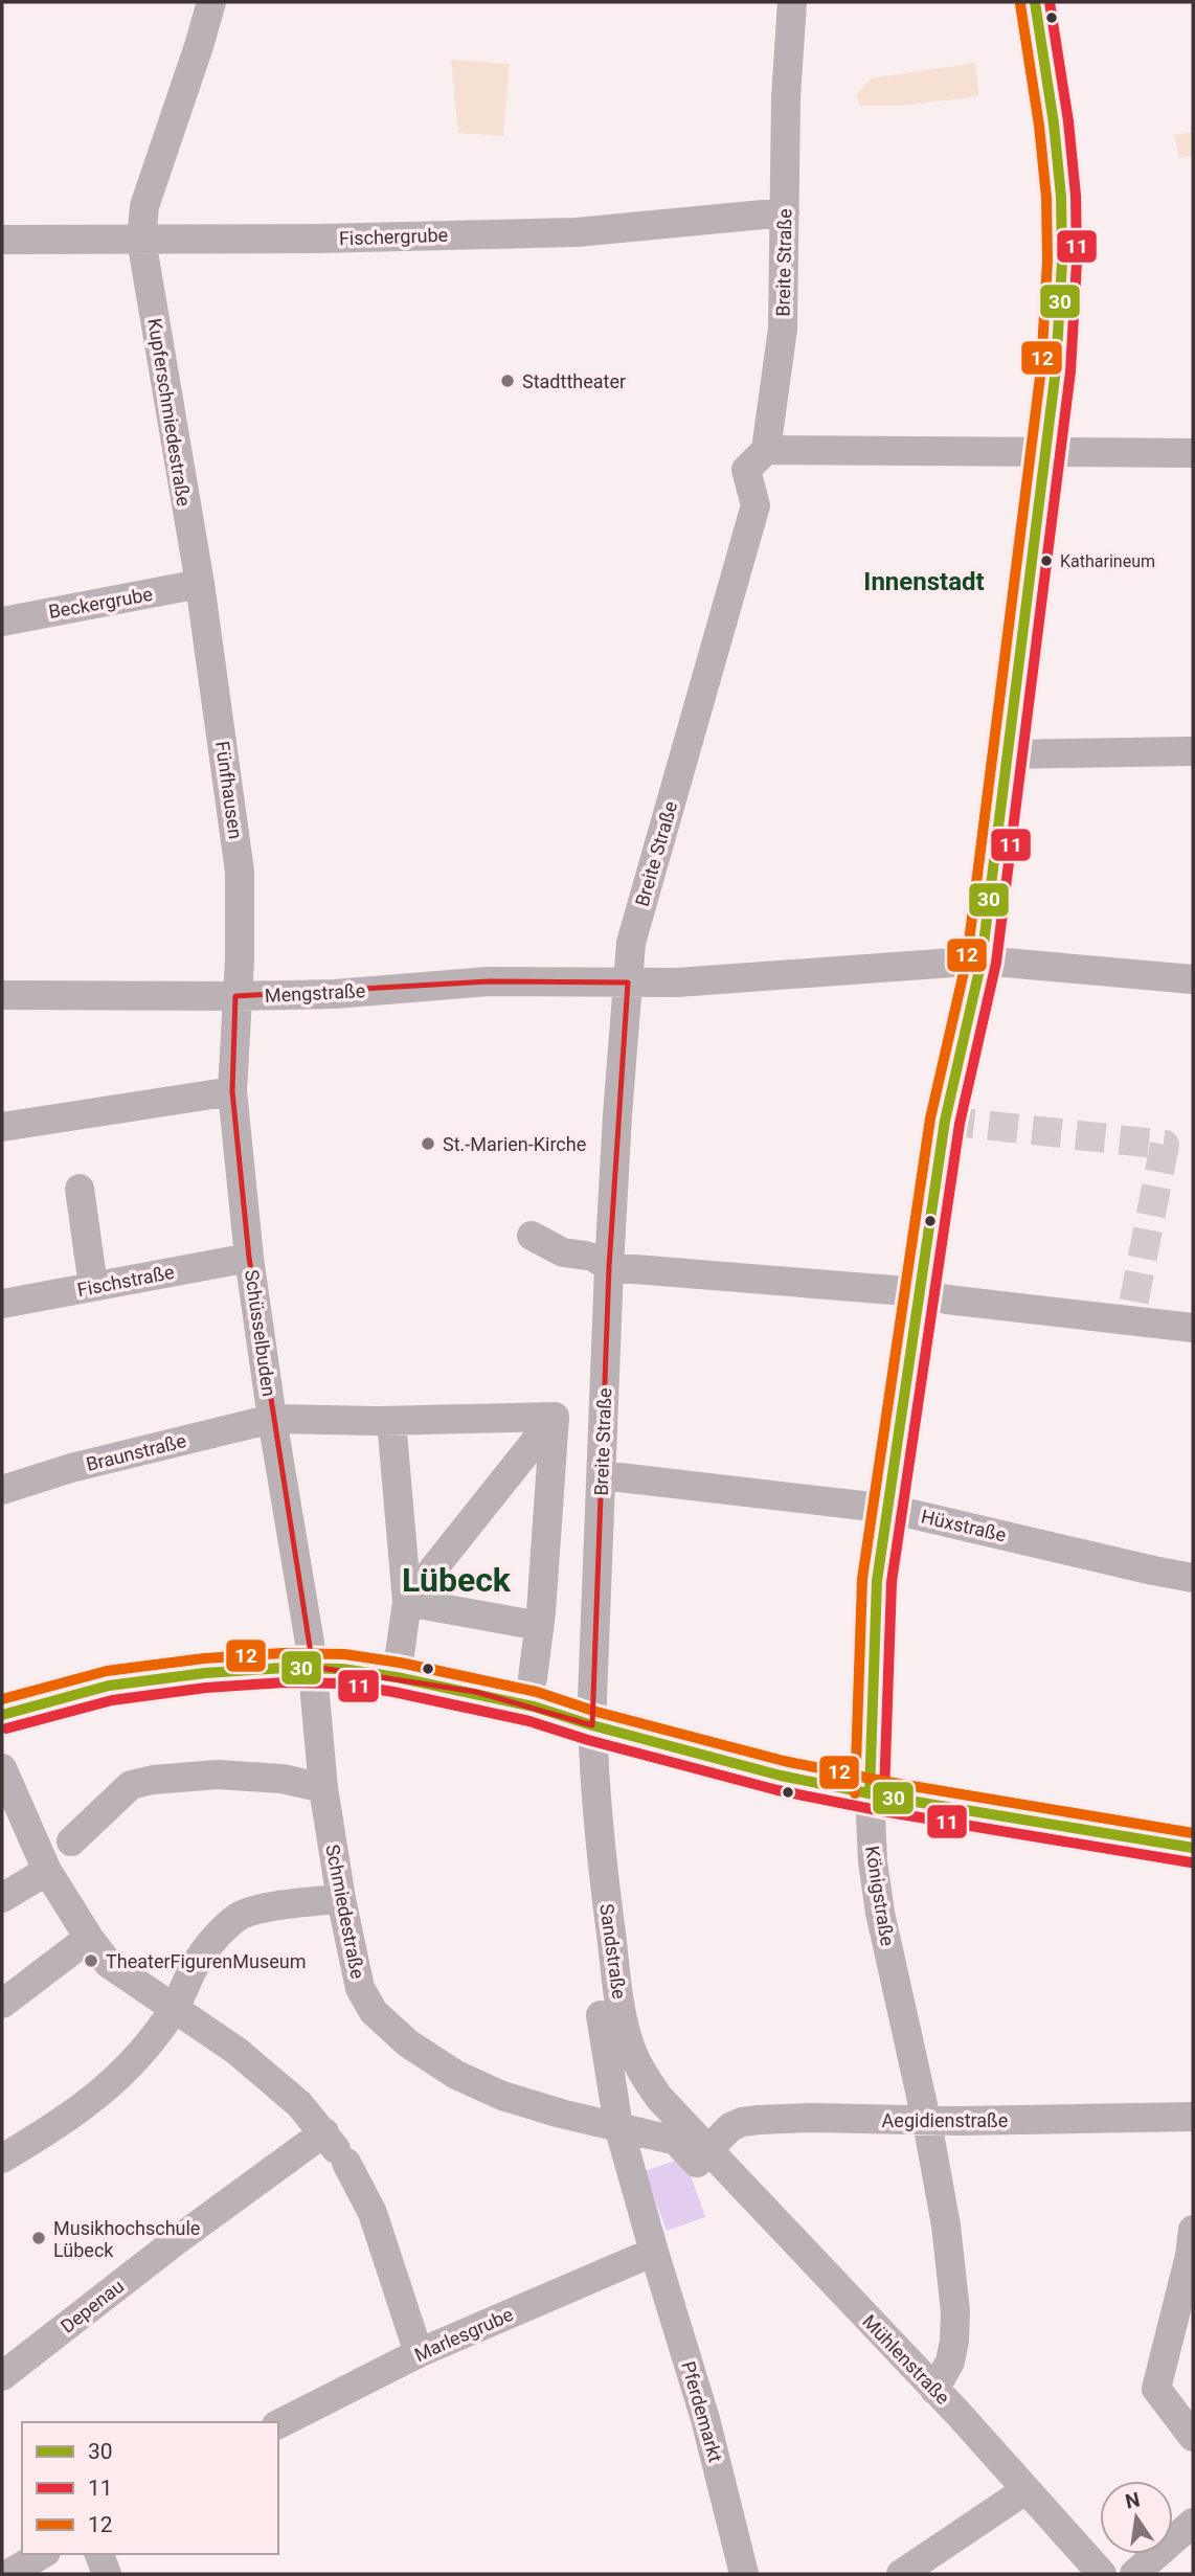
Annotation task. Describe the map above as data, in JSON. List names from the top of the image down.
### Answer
{
  "streets": {
    "street": [
      "Fischergrube",
      "Breite Straße",
      "Kupferschmiedestraße",
      "Beckergrube",
      "Fünfhausen",
      "Mengstraße",
      "Fischstraße",
      "Schüsselbuden",
      "Braunstraße",
      "Hüxstraße",
      "Königstraße",
      "Schmiedestraße",
      "Sandstraße",
      "Aegidienstraße",
      "Depenau",
      "Marlesgrube",
      "Mühlenstraße",
      "Pferdemarkt"
    ]
  },
  "crossings": [
    ["Fischergrube", "Breite Straße"],
    ["Fischergrube", "Kupferschmiedestraße"],
    ["Breite Straße", "Mengstraße"],
    ["Breite Straße", "Hüxstraße"],
    ["Breite Straße", "Sandstraße"],
    ["Kupferschmiedestraße", "Beckergrube"],
    ["Kupferschmiedestraße", "Fünfhausen"],
    ["Beckergrube", "Fünfhausen"],
    ["Fünfhausen", "Mengstraße"],
    ["Fünfhausen", "Schüsselbuden"],
    ["Mengstraße", "Schüsselbuden"],
    ["Mengstraße", "Königstraße"],
    ["Fischstraße", "Schüsselbuden"],
    ["Schüsselbuden", "Braunstraße"],
    ["Schüsselbuden", "Schmiedestraße"],
    ["Hüxstraße", "Königstraße"],
    ["Königstraße", "Aegidienstraße"],
    ["Königstraße", "Mühlenstraße"],
    ["Schmiedestraße", "Mühlenstraße"],
    ["Schmiedestraße", "Pferdemarkt"],
    ["Sandstraße", "Aegidienstraße"],
    ["Sandstraße", "Mühlenstraße"],
    ["Aegidienstraße", "Mühlenstraße"],
    ["Marlesgrube", "Pferdemarkt"]
  ],
  "districts": ["Innenstadt", "Lübeck"],
  "places": [
    "Stadttheater",
    "Katharineum",
    "St.-Marien-Kirche",
    "TheaterFigurenMuseum",
    "Musikhochschule Lübeck"
  ],
  "lines": ["transit line 30", "transit line 11", "transit line 12"],
  "legend": ["30", "11", "12"],
  "north": "top"
}
